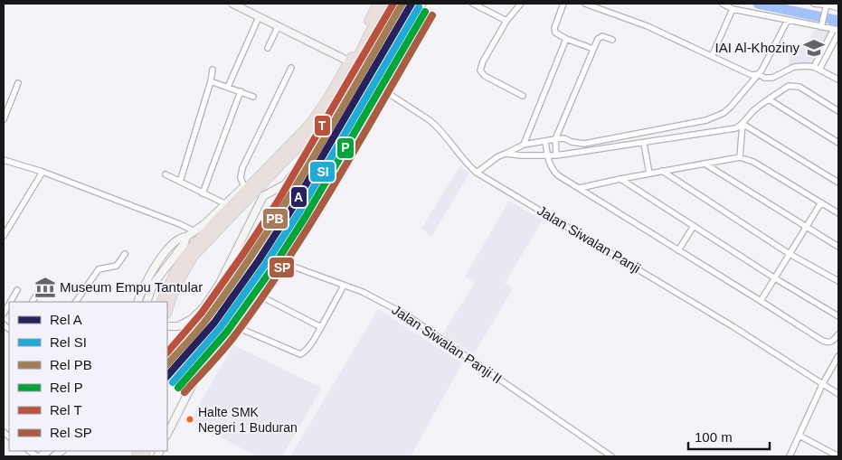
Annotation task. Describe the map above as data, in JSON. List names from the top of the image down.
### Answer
{
  "streets": {
    "street": ["Jalan Siwalan Panji", "Jalan Siwalan Panji II"]
  },
  "places": {
    "school or university": ["IAI Al-Khoziny"],
    "museum": ["Museum Empu Tantular"],
    "other": ["Halte SMK Negeri 1 Buduran"]
  },
  "lines": [
    "rail line A",
    "rail line PB",
    "rail line T",
    "rail line SI",
    "rail line P",
    "rail line SP"
  ],
  "legend": [
    "Rel A",
    "Rel SI",
    "Rel PB",
    "Rel P",
    "Rel T",
    "Rel SP"
  ],
  "scale_bar": "100 m"
}
